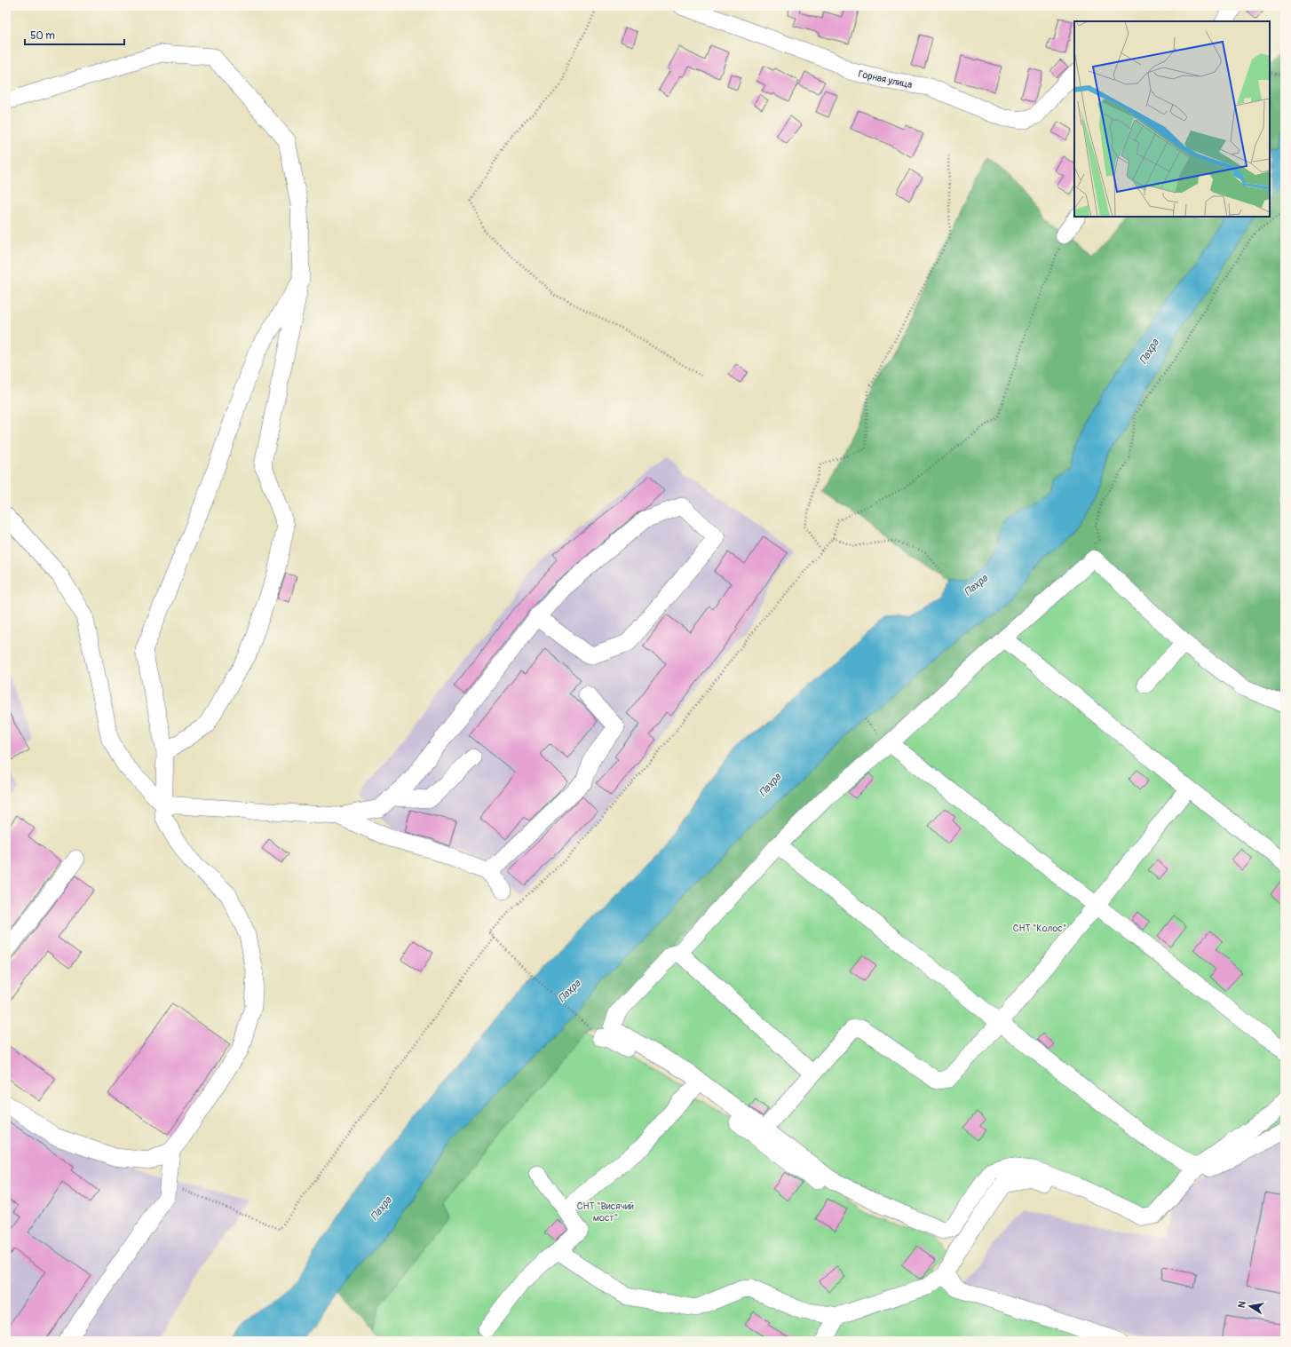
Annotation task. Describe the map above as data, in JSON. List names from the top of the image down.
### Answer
{
  "streets": {
    "street": ["Горная улица"]
  },
  "water": ["Пахра"],
  "parks": ["СНТ \"Колос\"", "СНТ \"Висячий мост\""],
  "scale_bar": "50 m",
  "north": "left"
}
